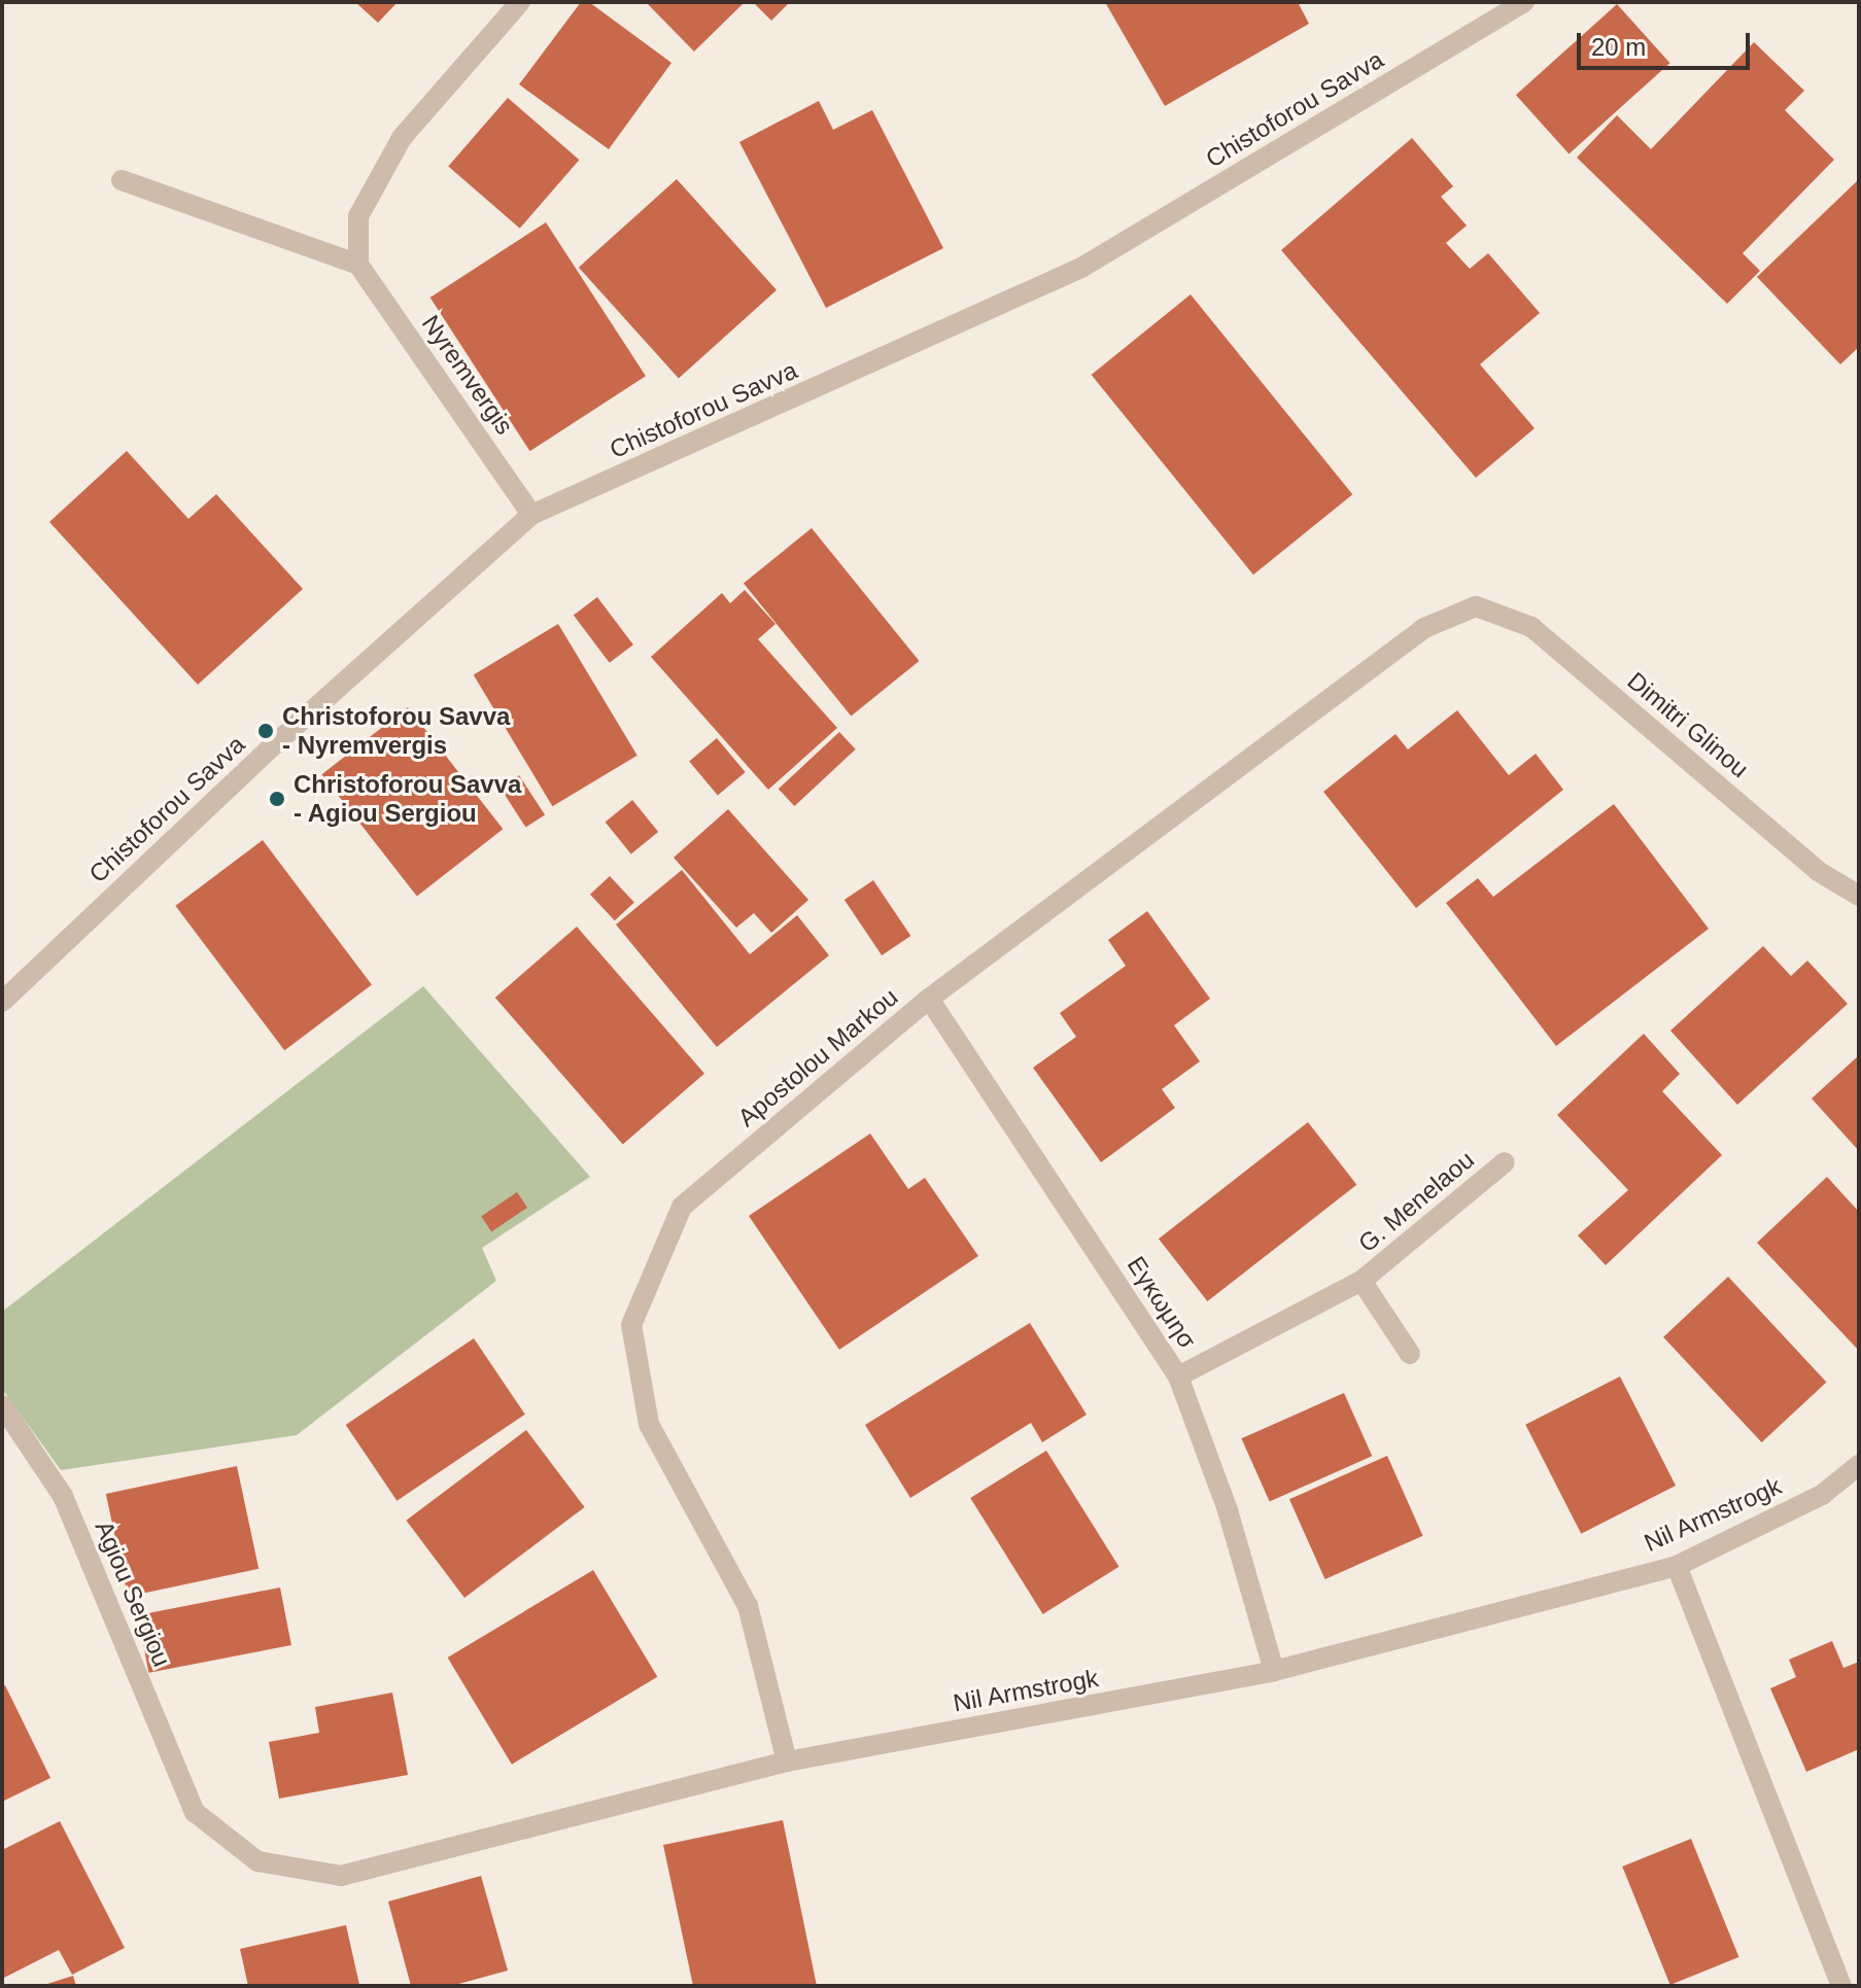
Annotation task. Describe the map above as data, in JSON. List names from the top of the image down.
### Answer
{
  "streets": {
    "street": [
      "Chistoforou Savva",
      "Nyremvergis",
      "Dimitri Glinou",
      "Apostolou Markou",
      "G. Menelaou",
      "Εγκωμησ",
      "Nil Armstrogk",
      "Agiou Sergiou"
    ]
  },
  "crossings": [
    ["Chistoforou Savva", "Nyremvergis"],
    ["Dimitri Glinou", "Apostolou Markou"],
    ["Apostolou Markou", "Εγκωμησ"],
    ["Apostolou Markou", "Nil Armstrogk"],
    ["G. Menelaou", "Εγκωμησ"],
    ["Εγκωμησ", "Nil Armstrogk"],
    ["Nil Armstrogk", "Agiou Sergiou"]
  ],
  "places": ["Christoforou Savva - Nyremvergis", "Christoforou Savva - Agiou Sergiou"],
  "scale_bar": "20 m"
}
